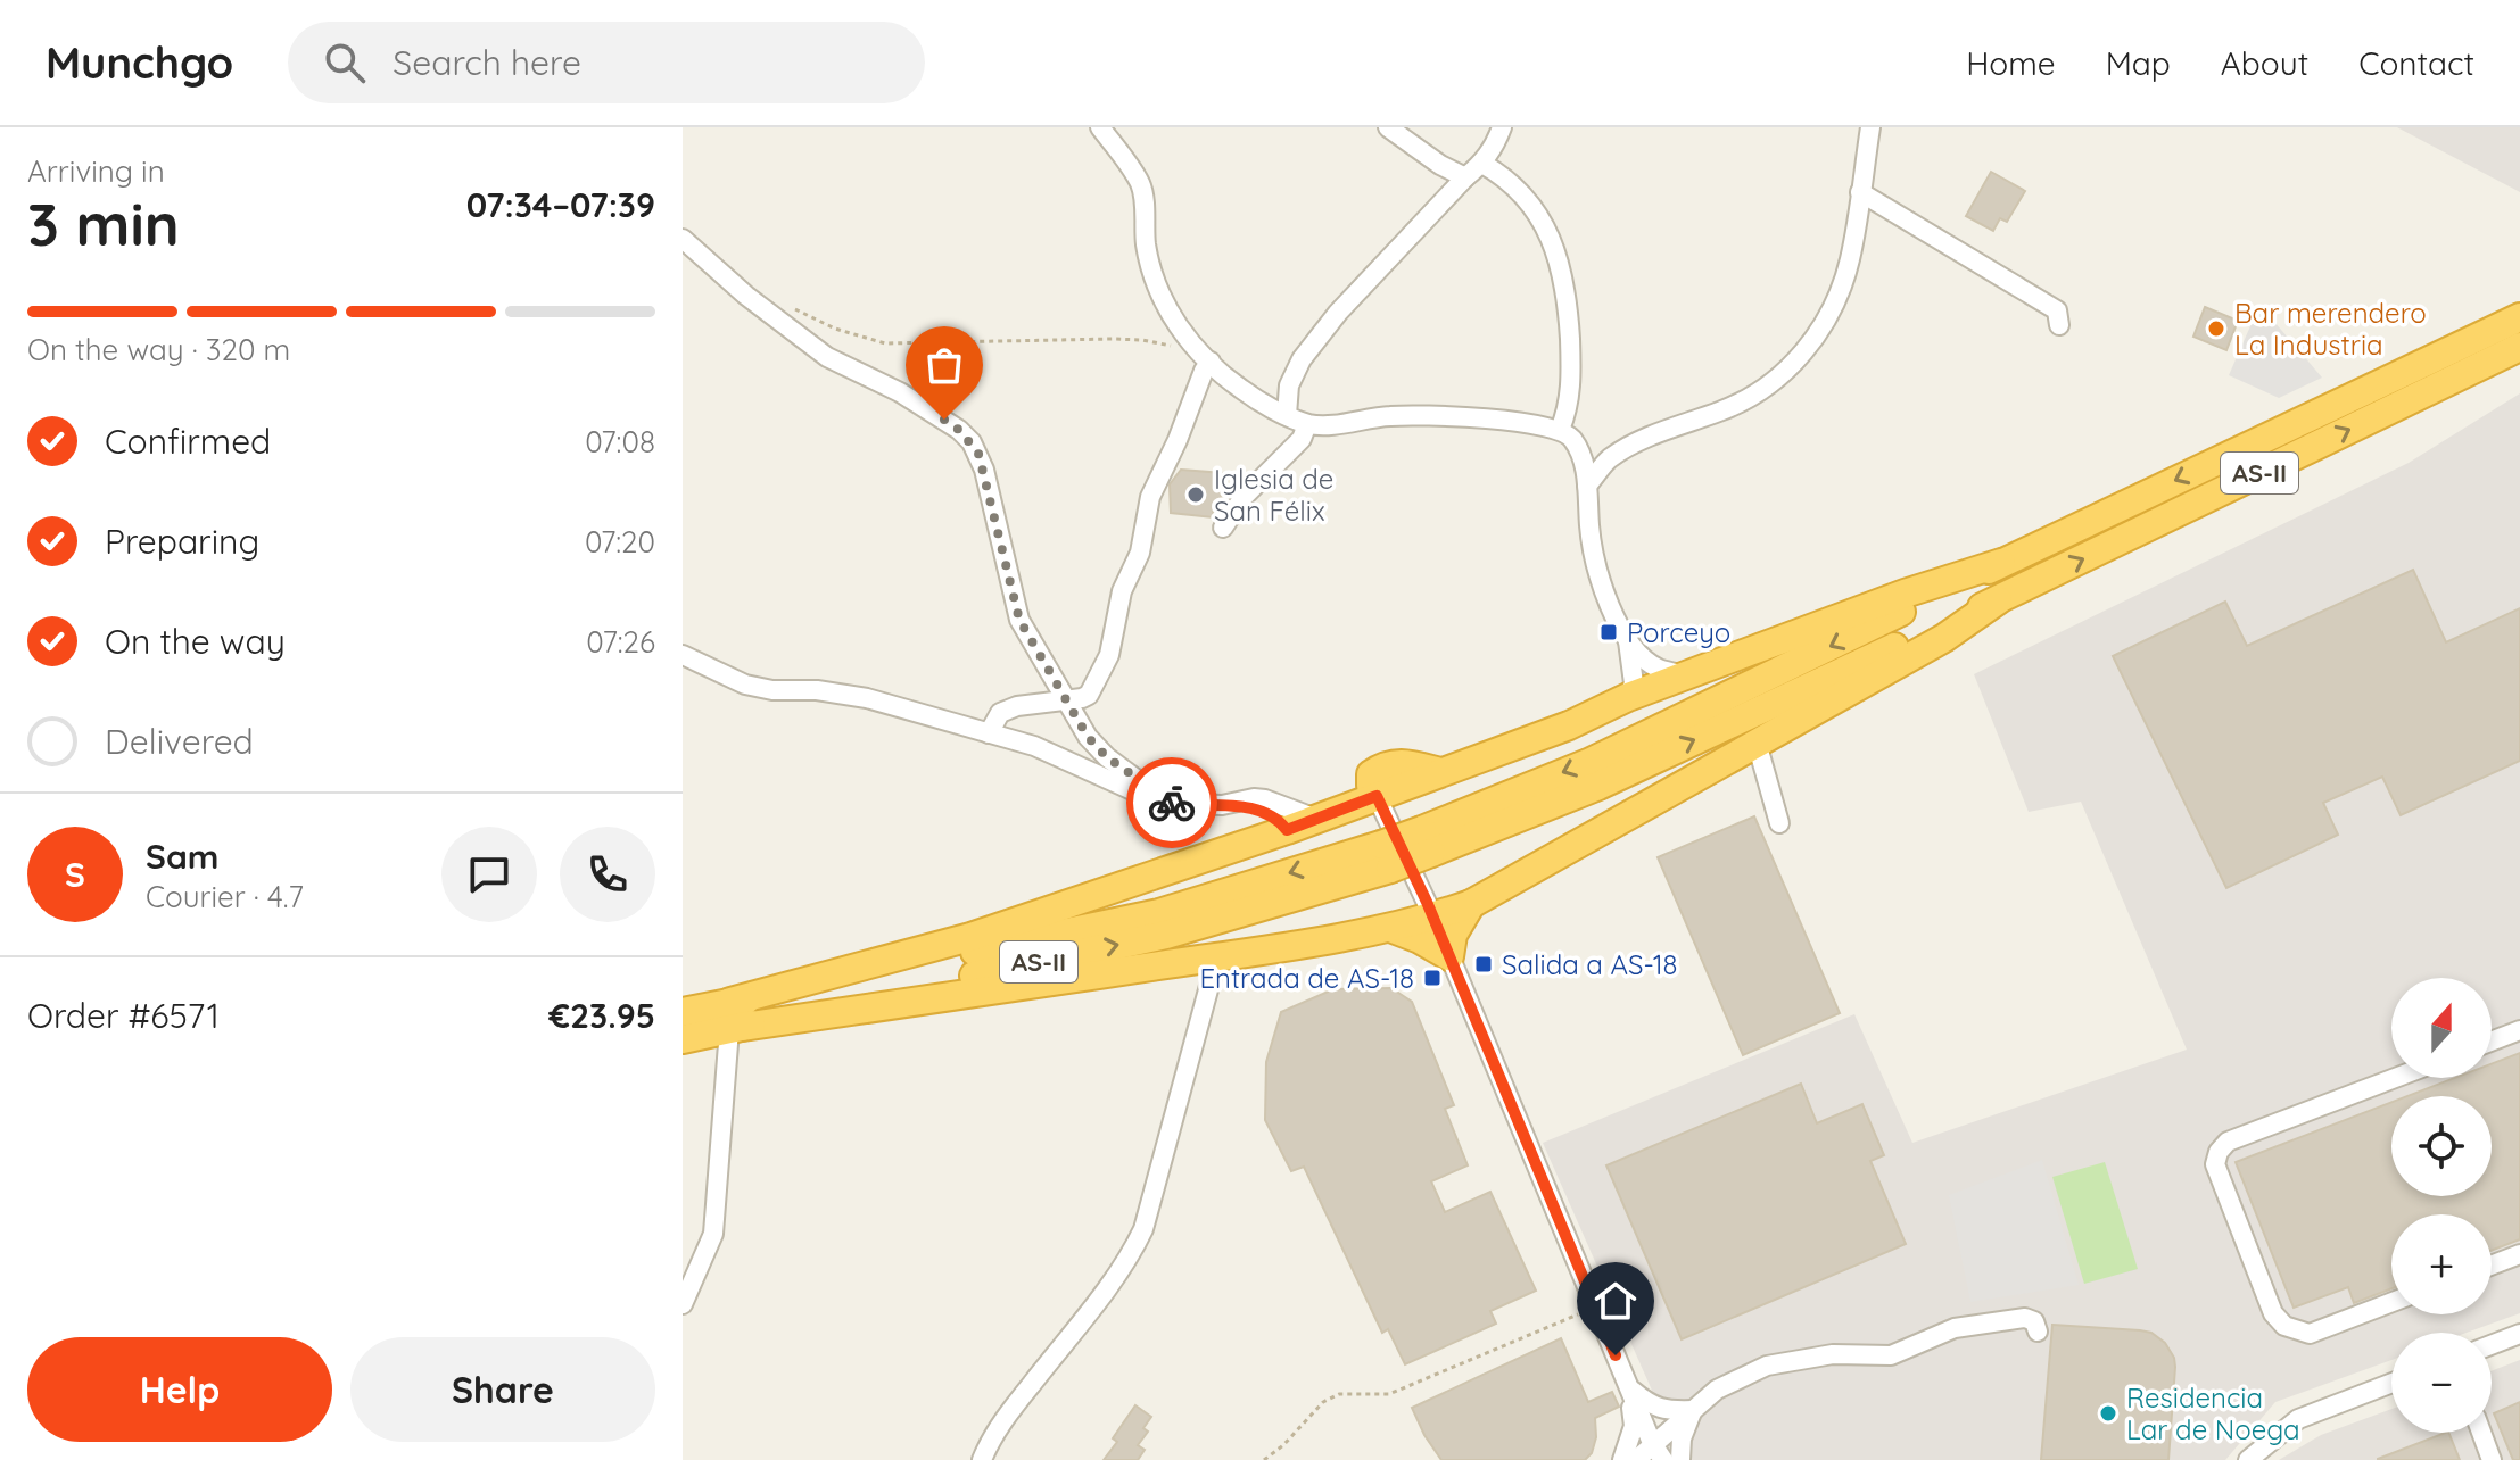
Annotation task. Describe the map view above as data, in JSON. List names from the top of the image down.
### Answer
{
  "streets": {
    "highway": ["AS-II"]
  },
  "places": {
    "other": ["Bar merendero La Industria", "Iglesia de San Félix", "Residencia Lar de Noega"],
    "transit": ["Porceyo", "Salida a AS-18", "Entrada de AS-18"]
  },
  "north": "top",
  "page": {
    "header": "Munchgo",
    "search": "Search here",
    "nav": [
      "Home",
      "Map",
      "About",
      "Contact"
    ],
    "heading": ["3 min", "Arriving in", "07:34–07:39"],
    "panel": [
      "Sam",
      "Courier · 4.7",
      "Order #6571",
      "€23.95"
    ],
    "bar": "On the way · 320 m",
    "list": [
      ["Confirmed", "07:08"],
      ["Preparing", "07:20"],
      ["On the way", "07:26"],
      "Delivered"
    ],
    "round": "S",
    "map_buttons": ["+", "−"],
    "buttons": ["Help", "Share"]
  }
}
